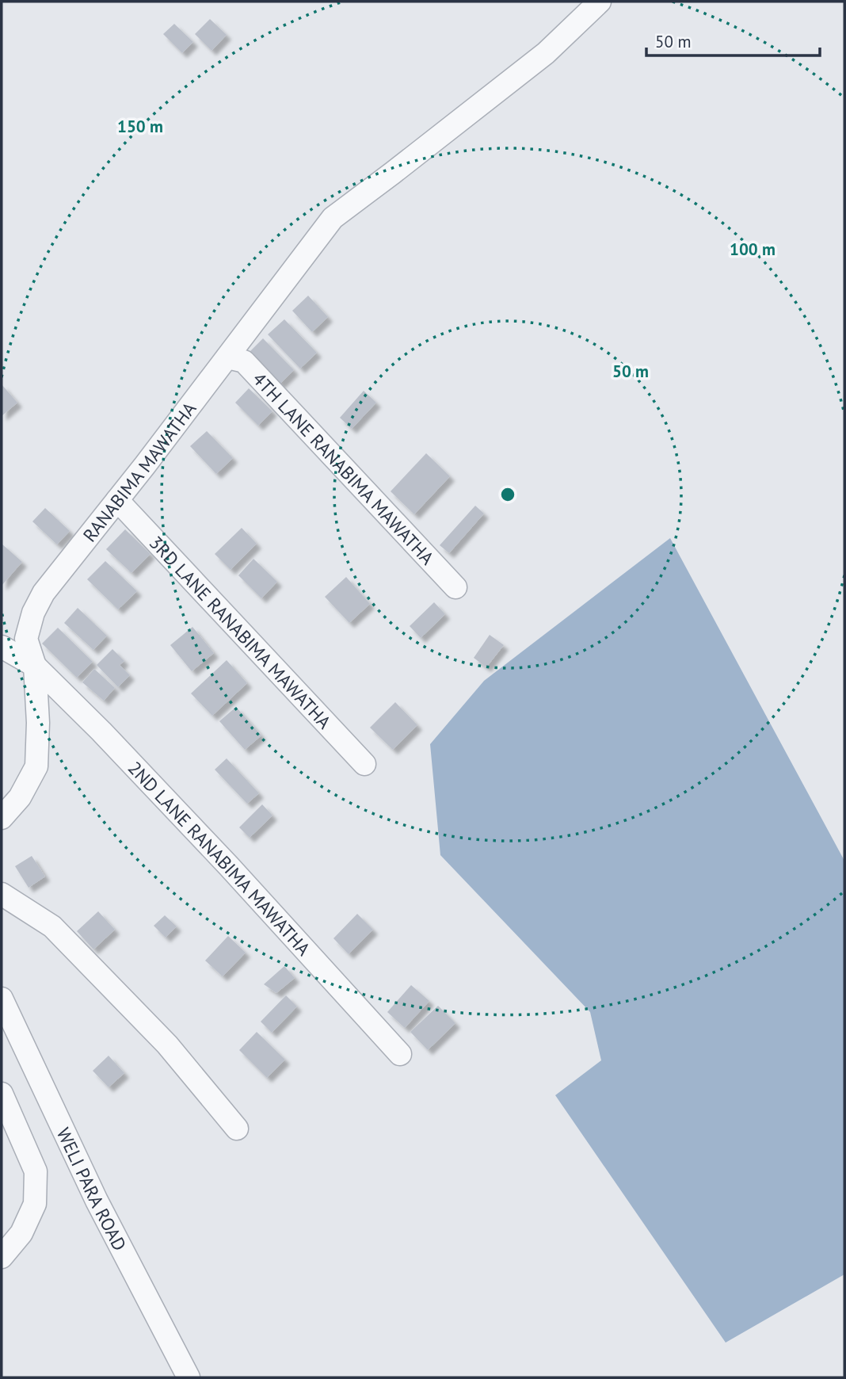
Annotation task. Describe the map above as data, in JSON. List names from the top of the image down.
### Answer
{
  "streets": {
    "street": [
      "4TH LANE RANABIMA MAWATHA",
      "RANABIMA MAWATHA",
      "3RD LANE RANABIMA MAWATHA",
      "2ND LANE RANABIMA MAWATHA",
      "WELI PARA ROAD"
    ]
  },
  "crossings": [
    ["4TH LANE RANABIMA MAWATHA", "RANABIMA MAWATHA"],
    ["RANABIMA MAWATHA", "3RD LANE RANABIMA MAWATHA"],
    ["RANABIMA MAWATHA", "2ND LANE RANABIMA MAWATHA"]
  ],
  "scale_bar": "50 m",
  "rings": ["150 m", "100 m", "50 m"]
}
